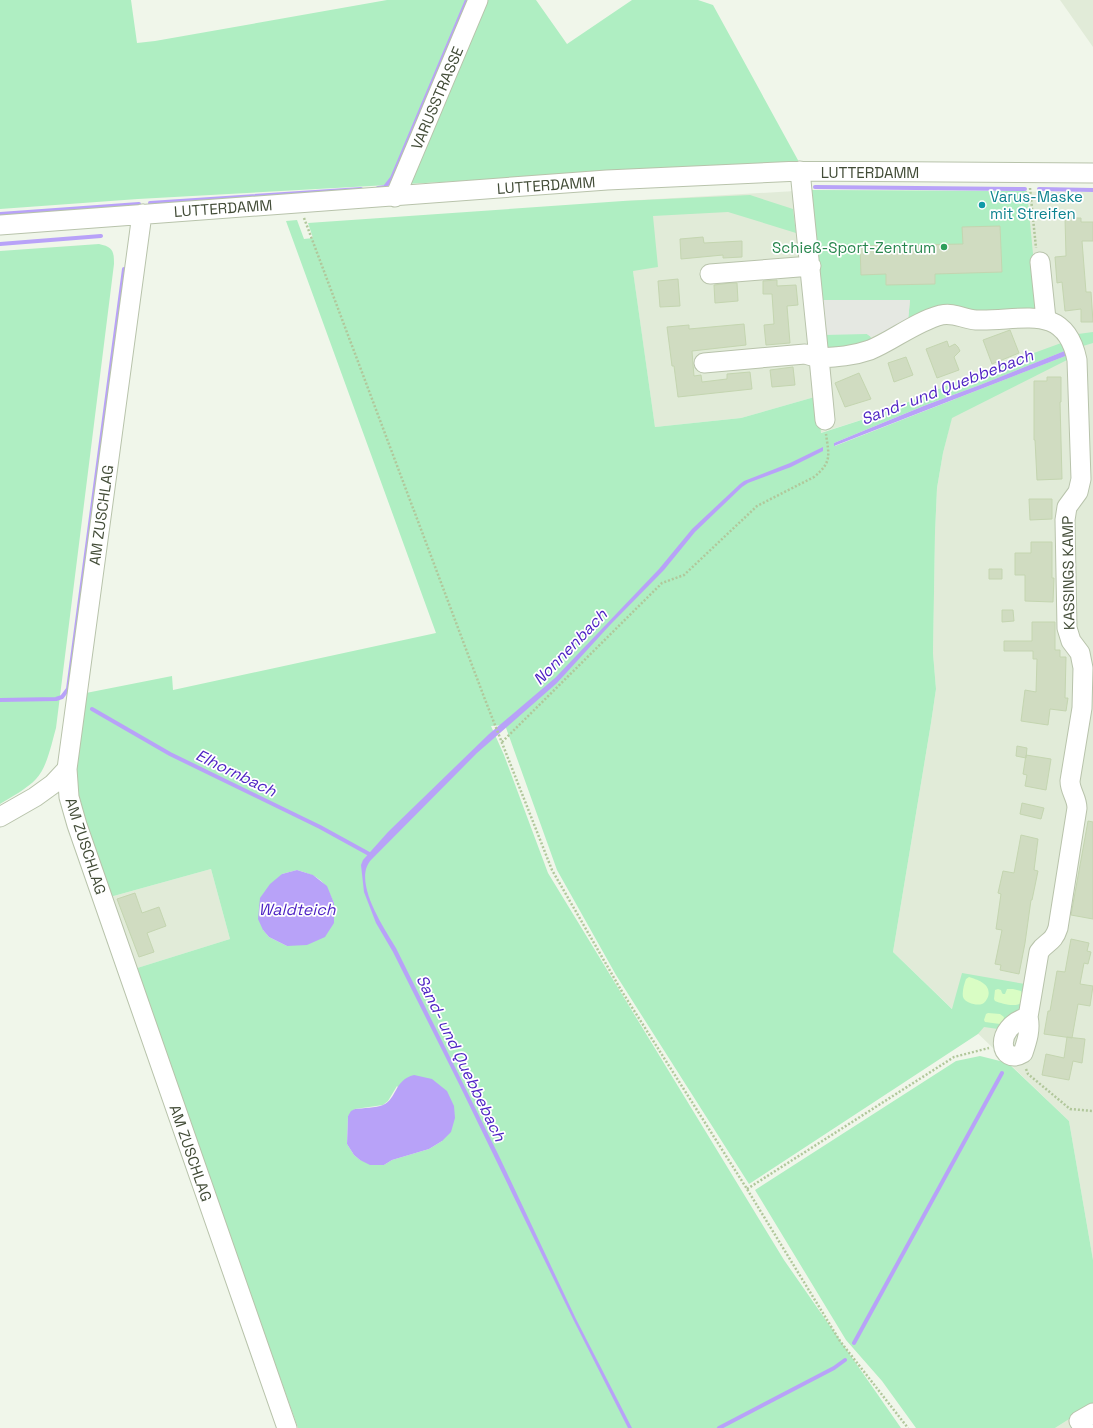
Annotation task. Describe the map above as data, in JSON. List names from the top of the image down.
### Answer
{
  "streets": {
    "street": [
      "VARUSSTRASSE",
      "LUTTERDAMM",
      "AM ZUSCHLAG",
      "KASSINGS KAMP"
    ]
  },
  "crossings": [
    ["VARUSSTRASSE", "LUTTERDAMM"],
    ["LUTTERDAMM", "AM ZUSCHLAG"]
  ],
  "water": [
    "Sand- und Quebbebach",
    "Nonnenbach",
    "Elhornbach",
    "Waldteich"
  ],
  "places": ["Varus-Maske mit Streifen", "Schieß-Sport-Zentrum"]
}
